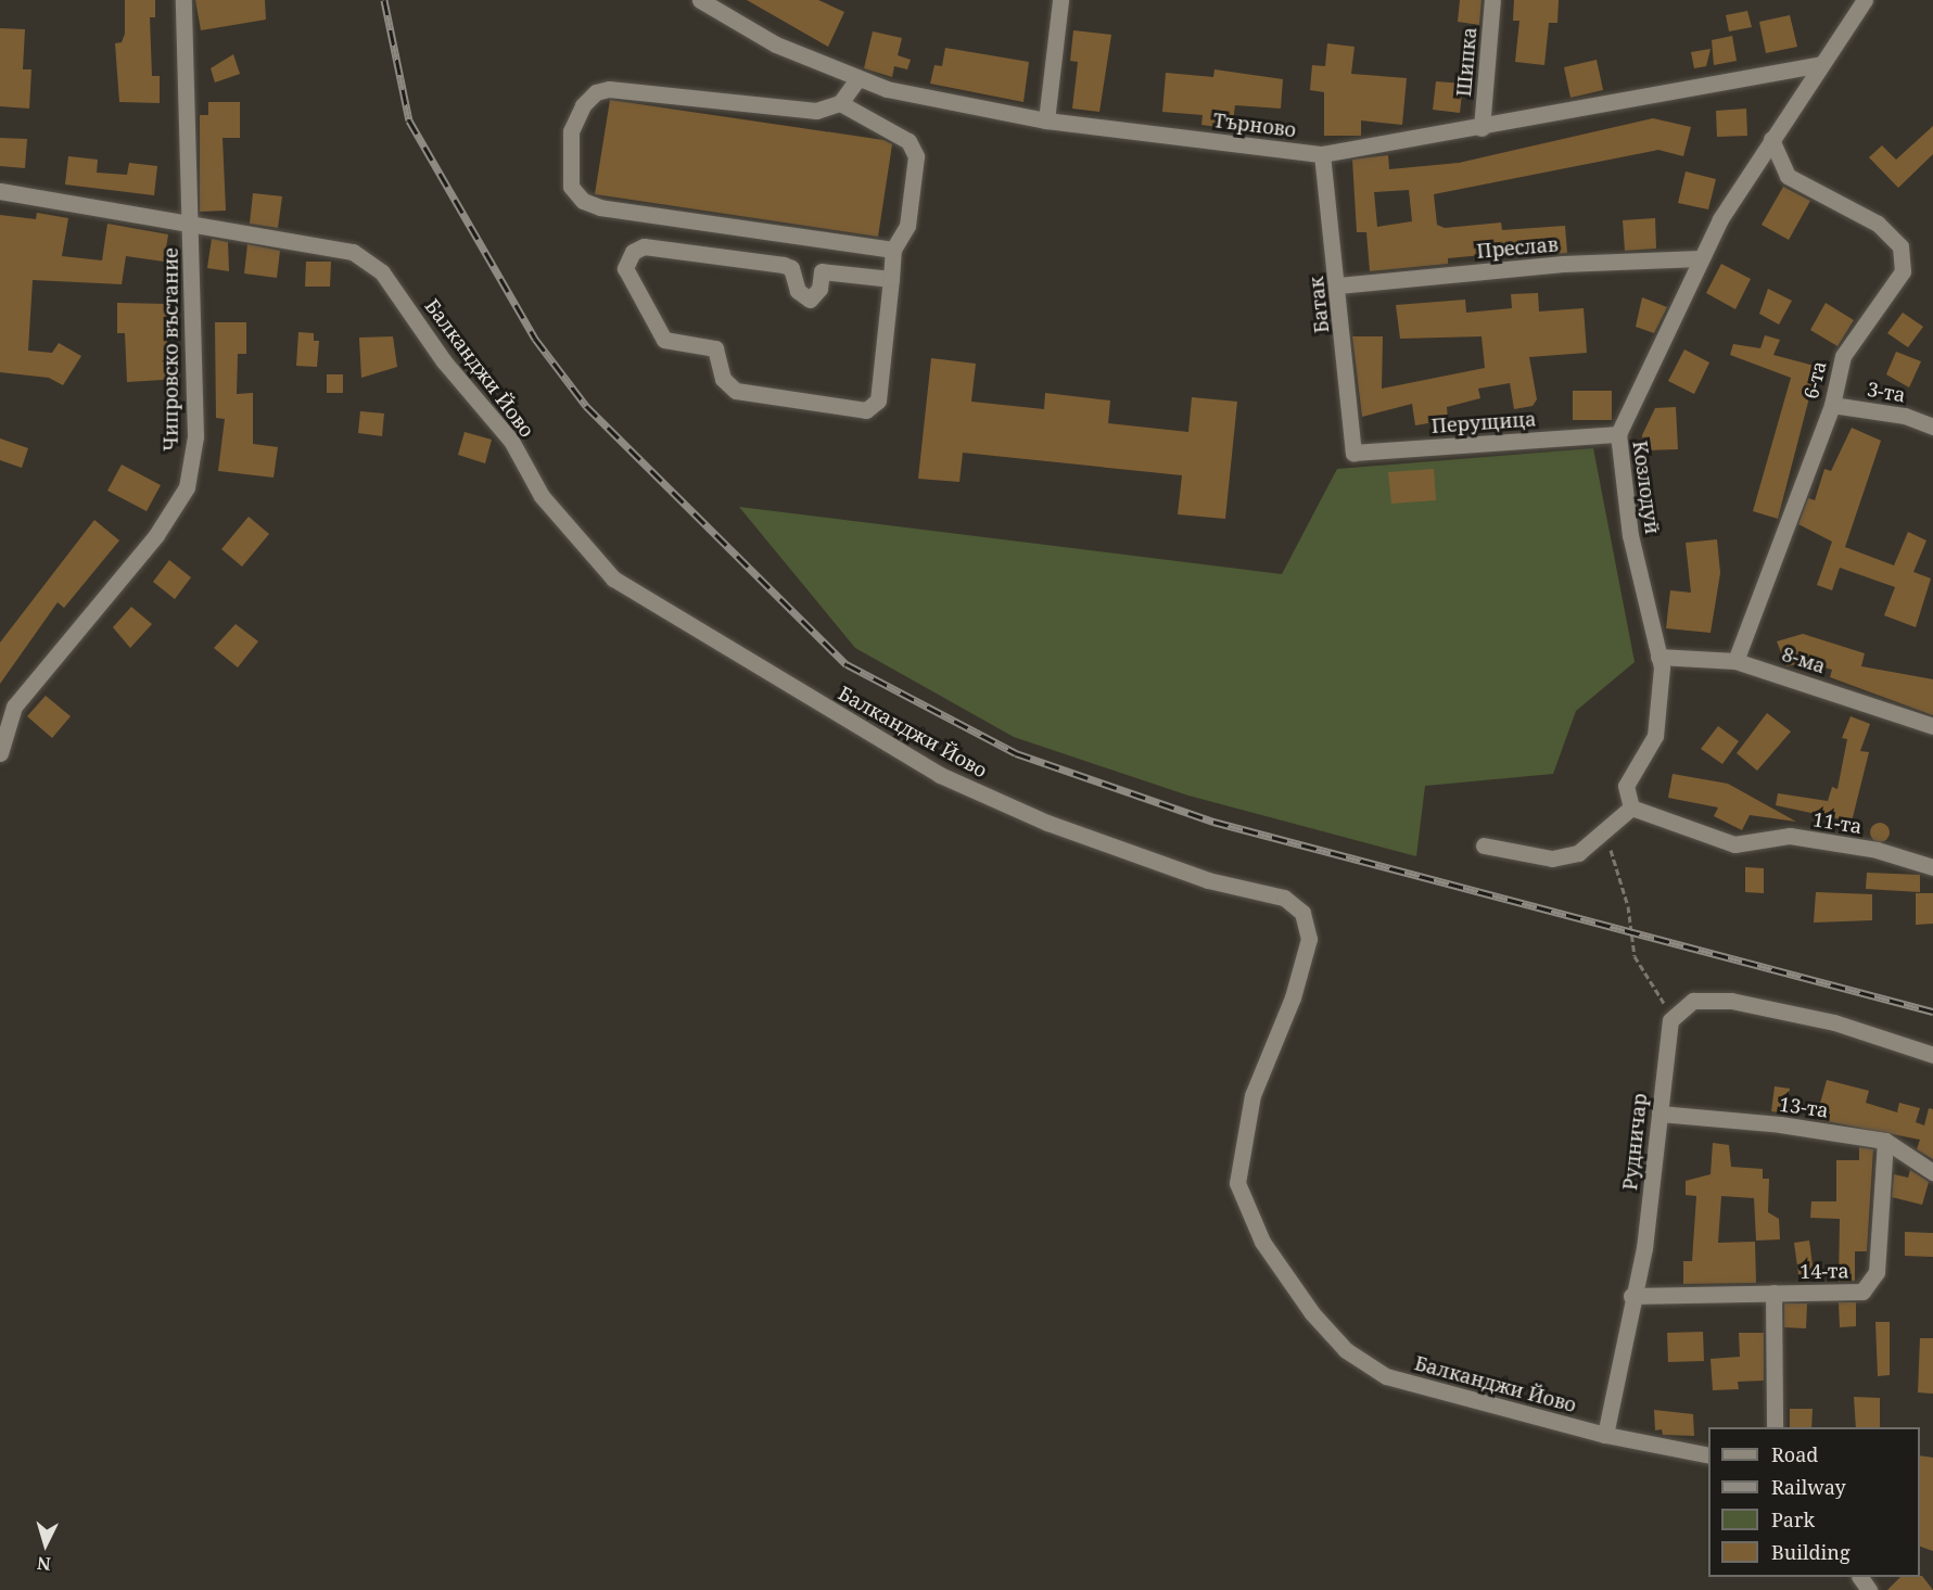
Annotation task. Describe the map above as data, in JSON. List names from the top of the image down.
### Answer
{
  "streets": {
    "street": [
      "Шипка",
      "Търново",
      "Преслав",
      "Батак",
      "Чипровско въстание",
      "Балканджи Йово",
      "6-та",
      "3-та",
      "Перущица",
      "Козлодуй",
      "8-ма",
      "11-та",
      "13-та",
      "Рудничар",
      "14-та"
    ]
  },
  "crossings": [
    ["Шипка", "Търново"],
    ["Търново", "Батак"],
    ["Търново", "Козлодуй"],
    ["Преслав", "Батак"],
    ["Преслав", "Козлодуй"],
    ["Батак", "Перущица"],
    ["Чипровско въстание", "Балканджи Йово"],
    ["Балканджи Йово", "Рудничар"],
    ["6-та", "3-та"],
    ["6-та", "Козлодуй"],
    ["6-та", "8-ма"],
    ["Перущица", "Козлодуй"],
    ["Козлодуй", "8-ма"],
    ["Козлодуй", "11-та"],
    ["13-та", "Рудничар"],
    ["13-та", "14-та"],
    ["Рудничар", "14-та"]
  ],
  "legend": [
    "Road",
    "Railway",
    "Park",
    "Building"
  ],
  "north": "bottom"
}
